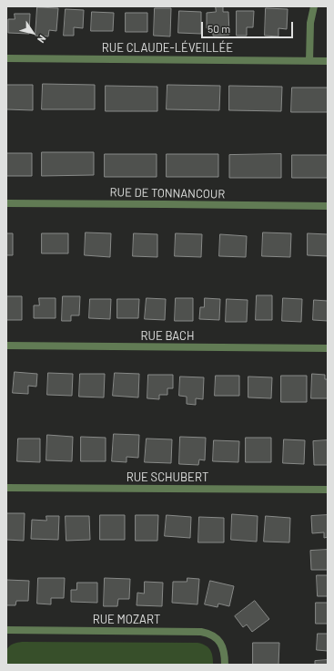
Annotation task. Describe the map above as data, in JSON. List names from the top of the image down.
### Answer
{
  "streets": {
    "street": [
      "RUE CLAUDE-LÉVEILLÉE",
      "RUE DE TONNANCOUR",
      "RUE BACH",
      "RUE SCHUBERT",
      "RUE MOZART"
    ]
  },
  "scale_bar": "50 m",
  "north": "bottom right"
}
